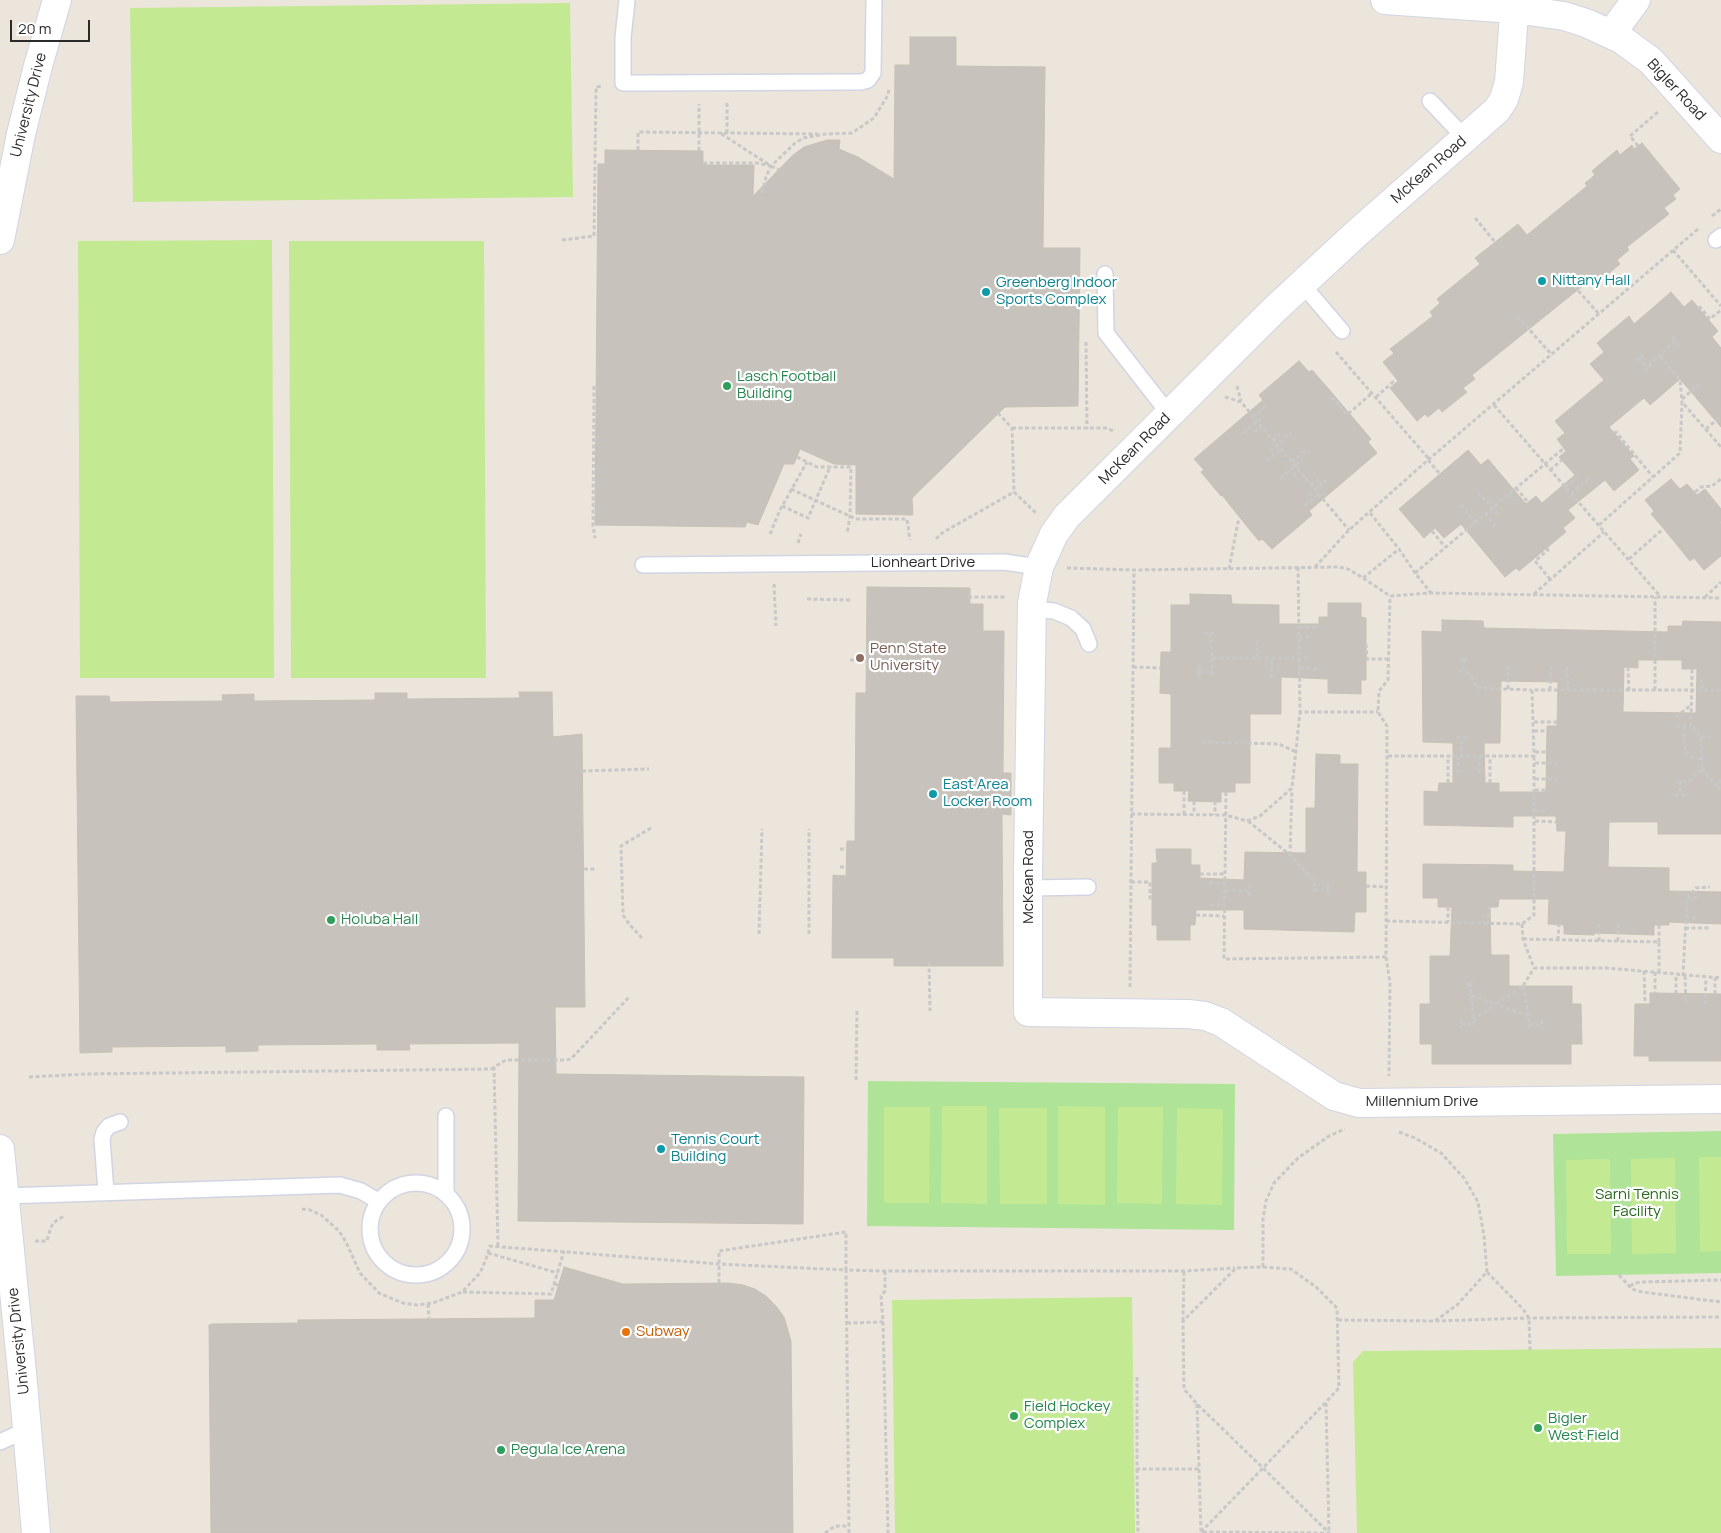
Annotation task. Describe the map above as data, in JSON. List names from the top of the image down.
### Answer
{
  "streets": {
    "street": [
      "Bigler Road",
      "University Drive",
      "McKean Road",
      "Millennium Drive"
    ],
    "lane": ["Lionheart Drive"]
  },
  "crossings": [
    ["Bigler Road", "McKean Road"],
    ["McKean Road", "Lionheart Drive"],
    ["McKean Road", "Millennium Drive"]
  ],
  "parks": ["Sarni Tennis Facility"],
  "places": [
    "Nittany Hall",
    "Greenberg Indoor Sports Complex",
    "Lasch Football Building",
    "Penn State University",
    "East Area Locker Room",
    "Holuba Hall",
    "Tennis Court Building",
    "Subway",
    "Field Hockey Complex",
    "Bigler West Field",
    "Pegula Ice Arena"
  ],
  "scale_bar": "20 m"
}
